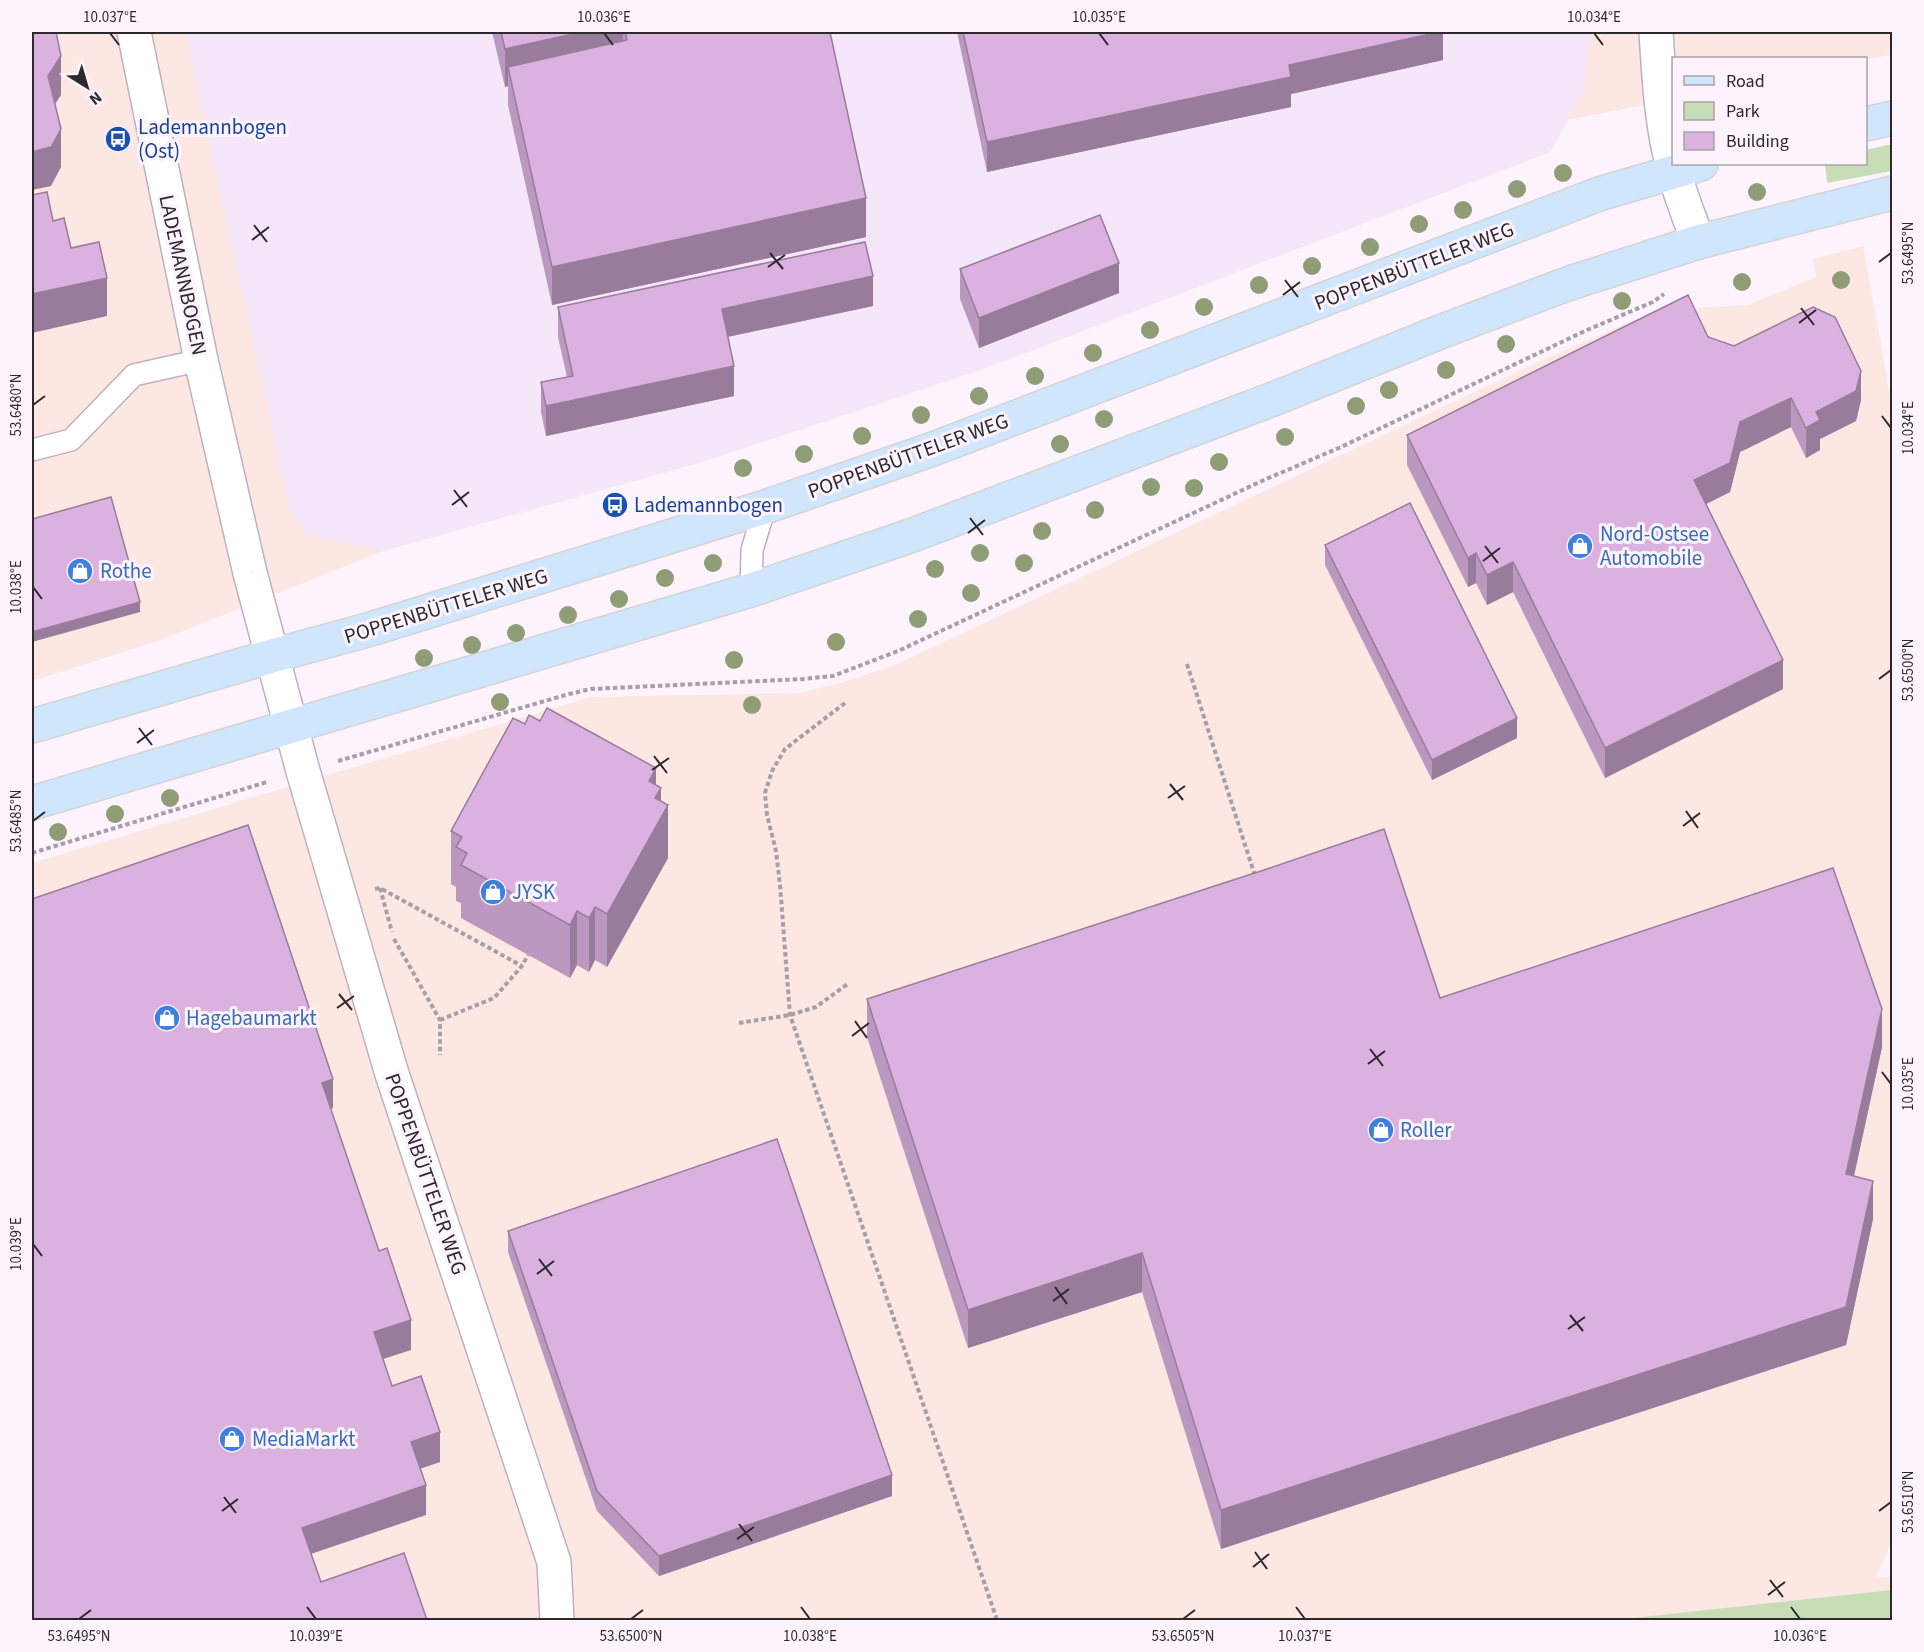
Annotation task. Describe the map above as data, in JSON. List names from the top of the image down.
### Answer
{
  "streets": {
    "main road": ["POPPENBÜTTELER WEG"],
    "street": ["LADEMANNBOGEN"]
  },
  "crossings": [
    ["POPPENBÜTTELER WEG", "LADEMANNBOGEN"]
  ],
  "places": {
    "bus stop": ["Lademannbogen (Ost)", "Lademannbogen"],
    "shop": [
      "Nord-Ostsee Automobile",
      "Rothe",
      "JYSK",
      "Hagebaumarkt",
      "Roller",
      "MediaMarkt"
    ]
  },
  "legend": ["Road", "Park", "Building"],
  "north": "bottom right",
  "coordinates": [
    "10.037°E",
    "10.036°E",
    "10.035°E",
    "10.034°E",
    "53.6495°N",
    "53.6480°N",
    "10.038°E",
    "53.6500°N",
    "53.6485°N",
    "10.039°E",
    "53.6510°N",
    "53.6505°N"
  ]
}
